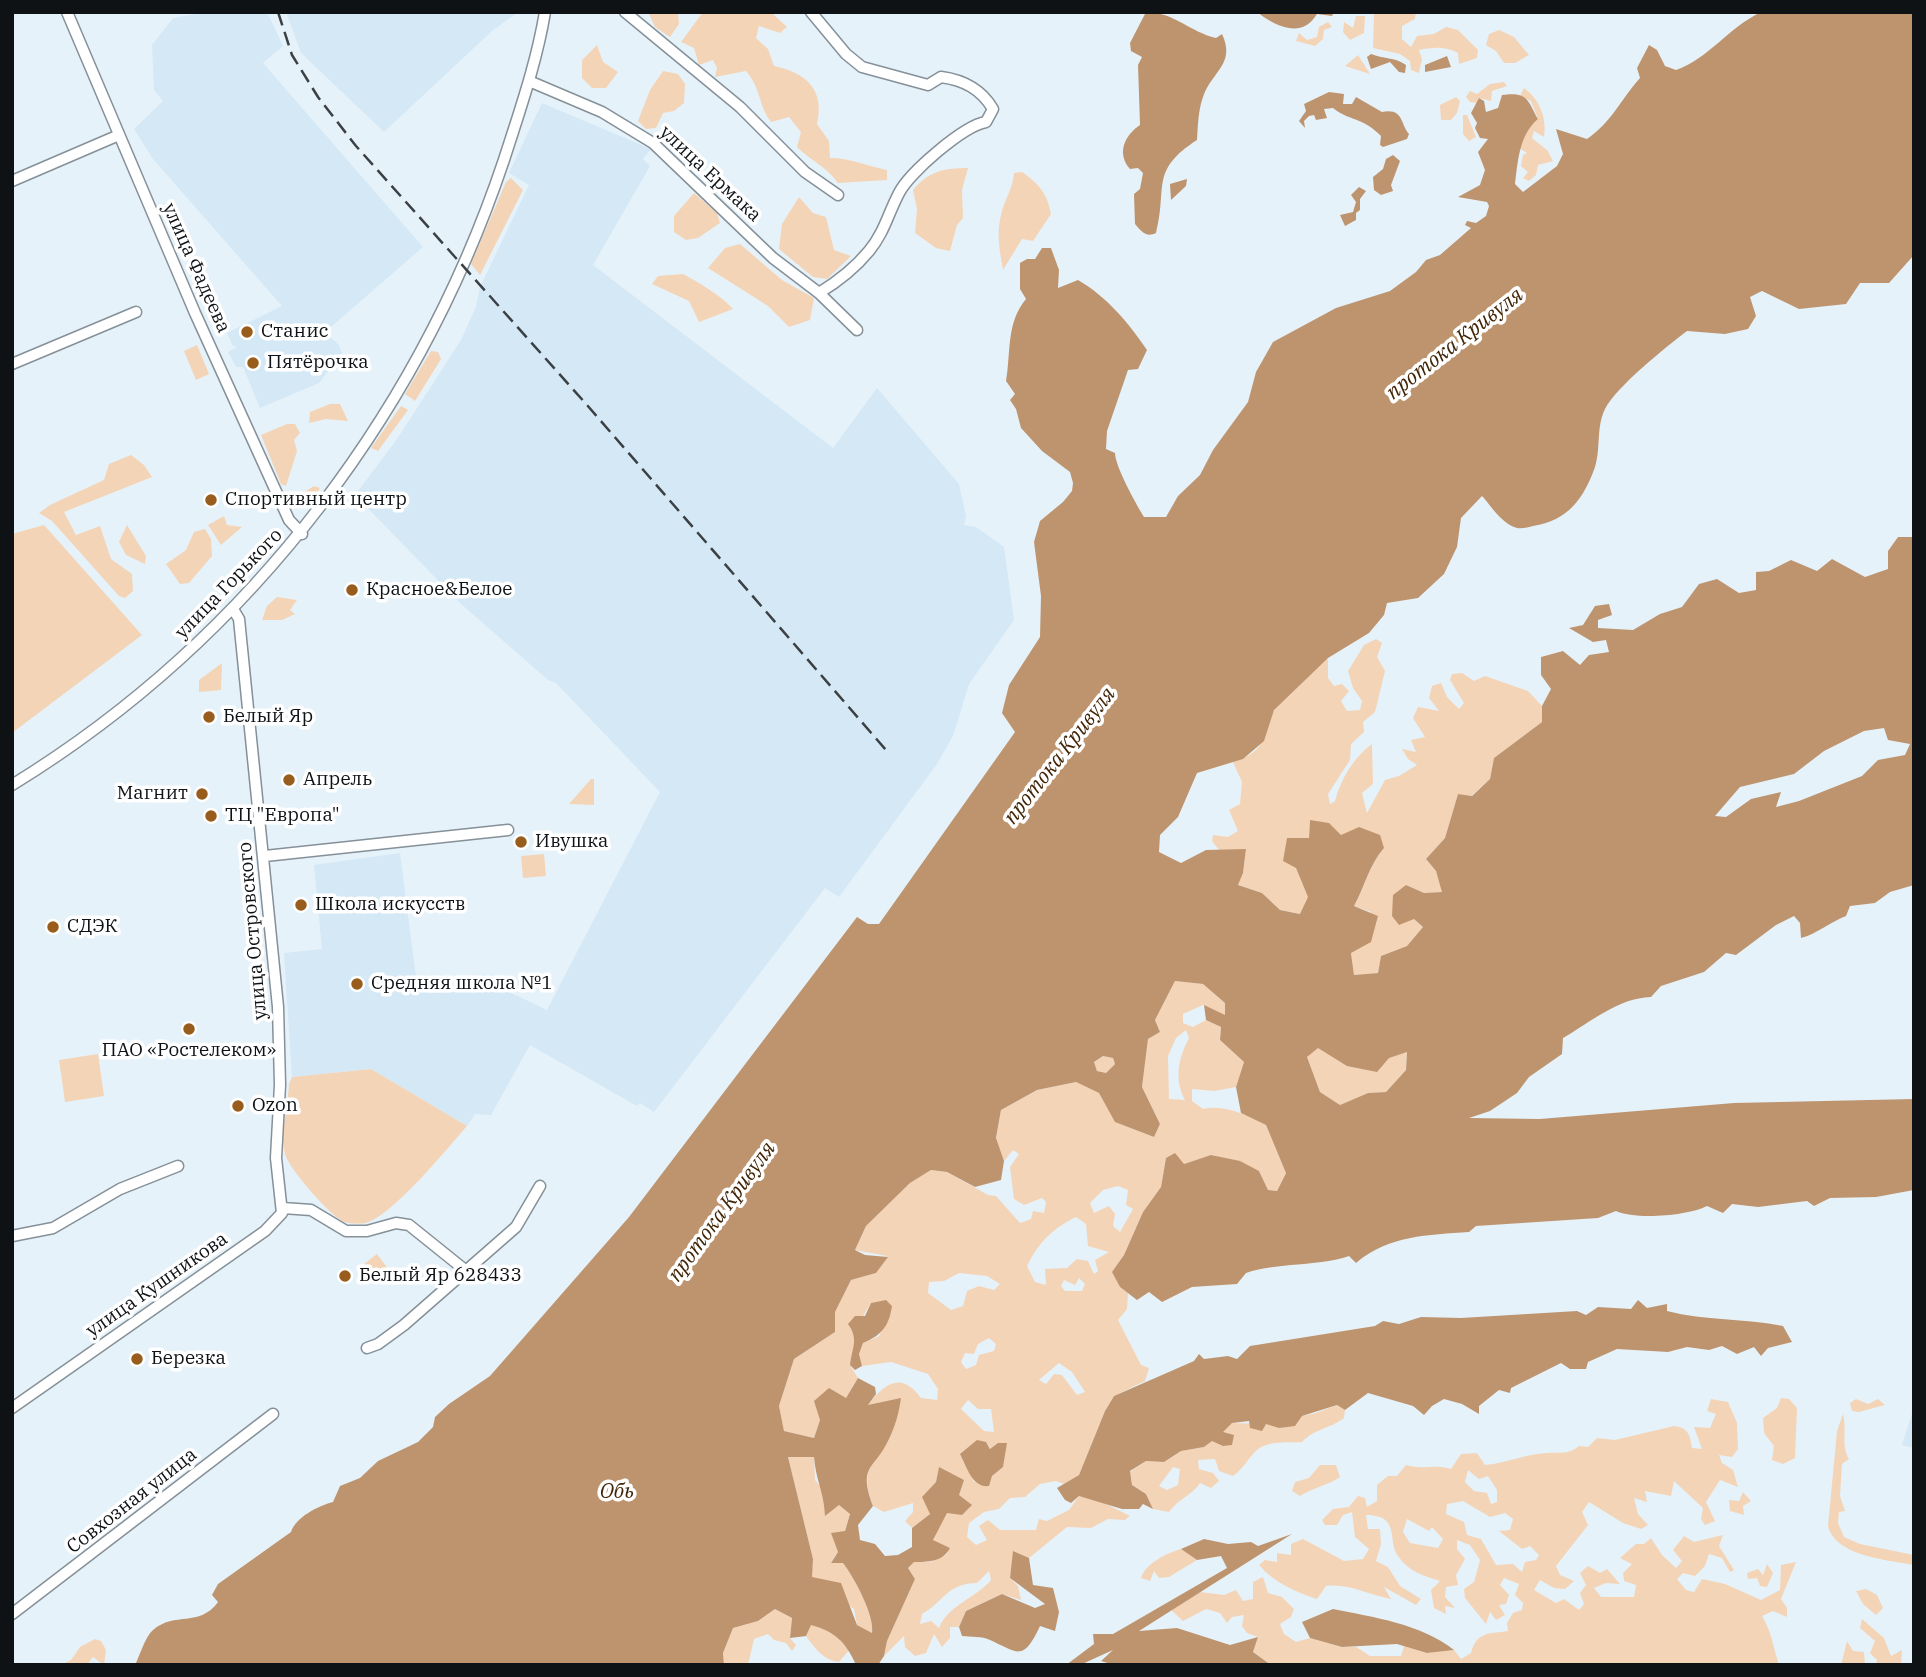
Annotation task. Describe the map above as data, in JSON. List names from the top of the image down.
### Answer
{
  "streets": {
    "street": [
      "улица Ермака",
      "улица Фадеева",
      "улица Горького",
      "улица Островского",
      "улица Кушникова",
      "Совхозная улица"
    ]
  },
  "crossings": [
    ["улица Ермака", "улица Горького"],
    ["улица Фадеева", "улица Горького"],
    ["улица Горького", "улица Островского"],
    ["улица Островского", "улица Кушникова"]
  ],
  "water": ["протока Кривуля", "Обь"],
  "places": [
    "Станис",
    "Пятёрочка",
    "Спортивный центр",
    "Красное&Белое",
    "Белый Яр",
    "Апрель",
    "Магнит",
    "ТЦ \"Европа\"",
    "Ивушка",
    "Школа искусств",
    "СДЭК",
    "Средняя школа №1",
    "ПАО «Ростелеком»",
    "Ozon",
    "Белый Яр 628433",
    "Березка"
  ]
}
